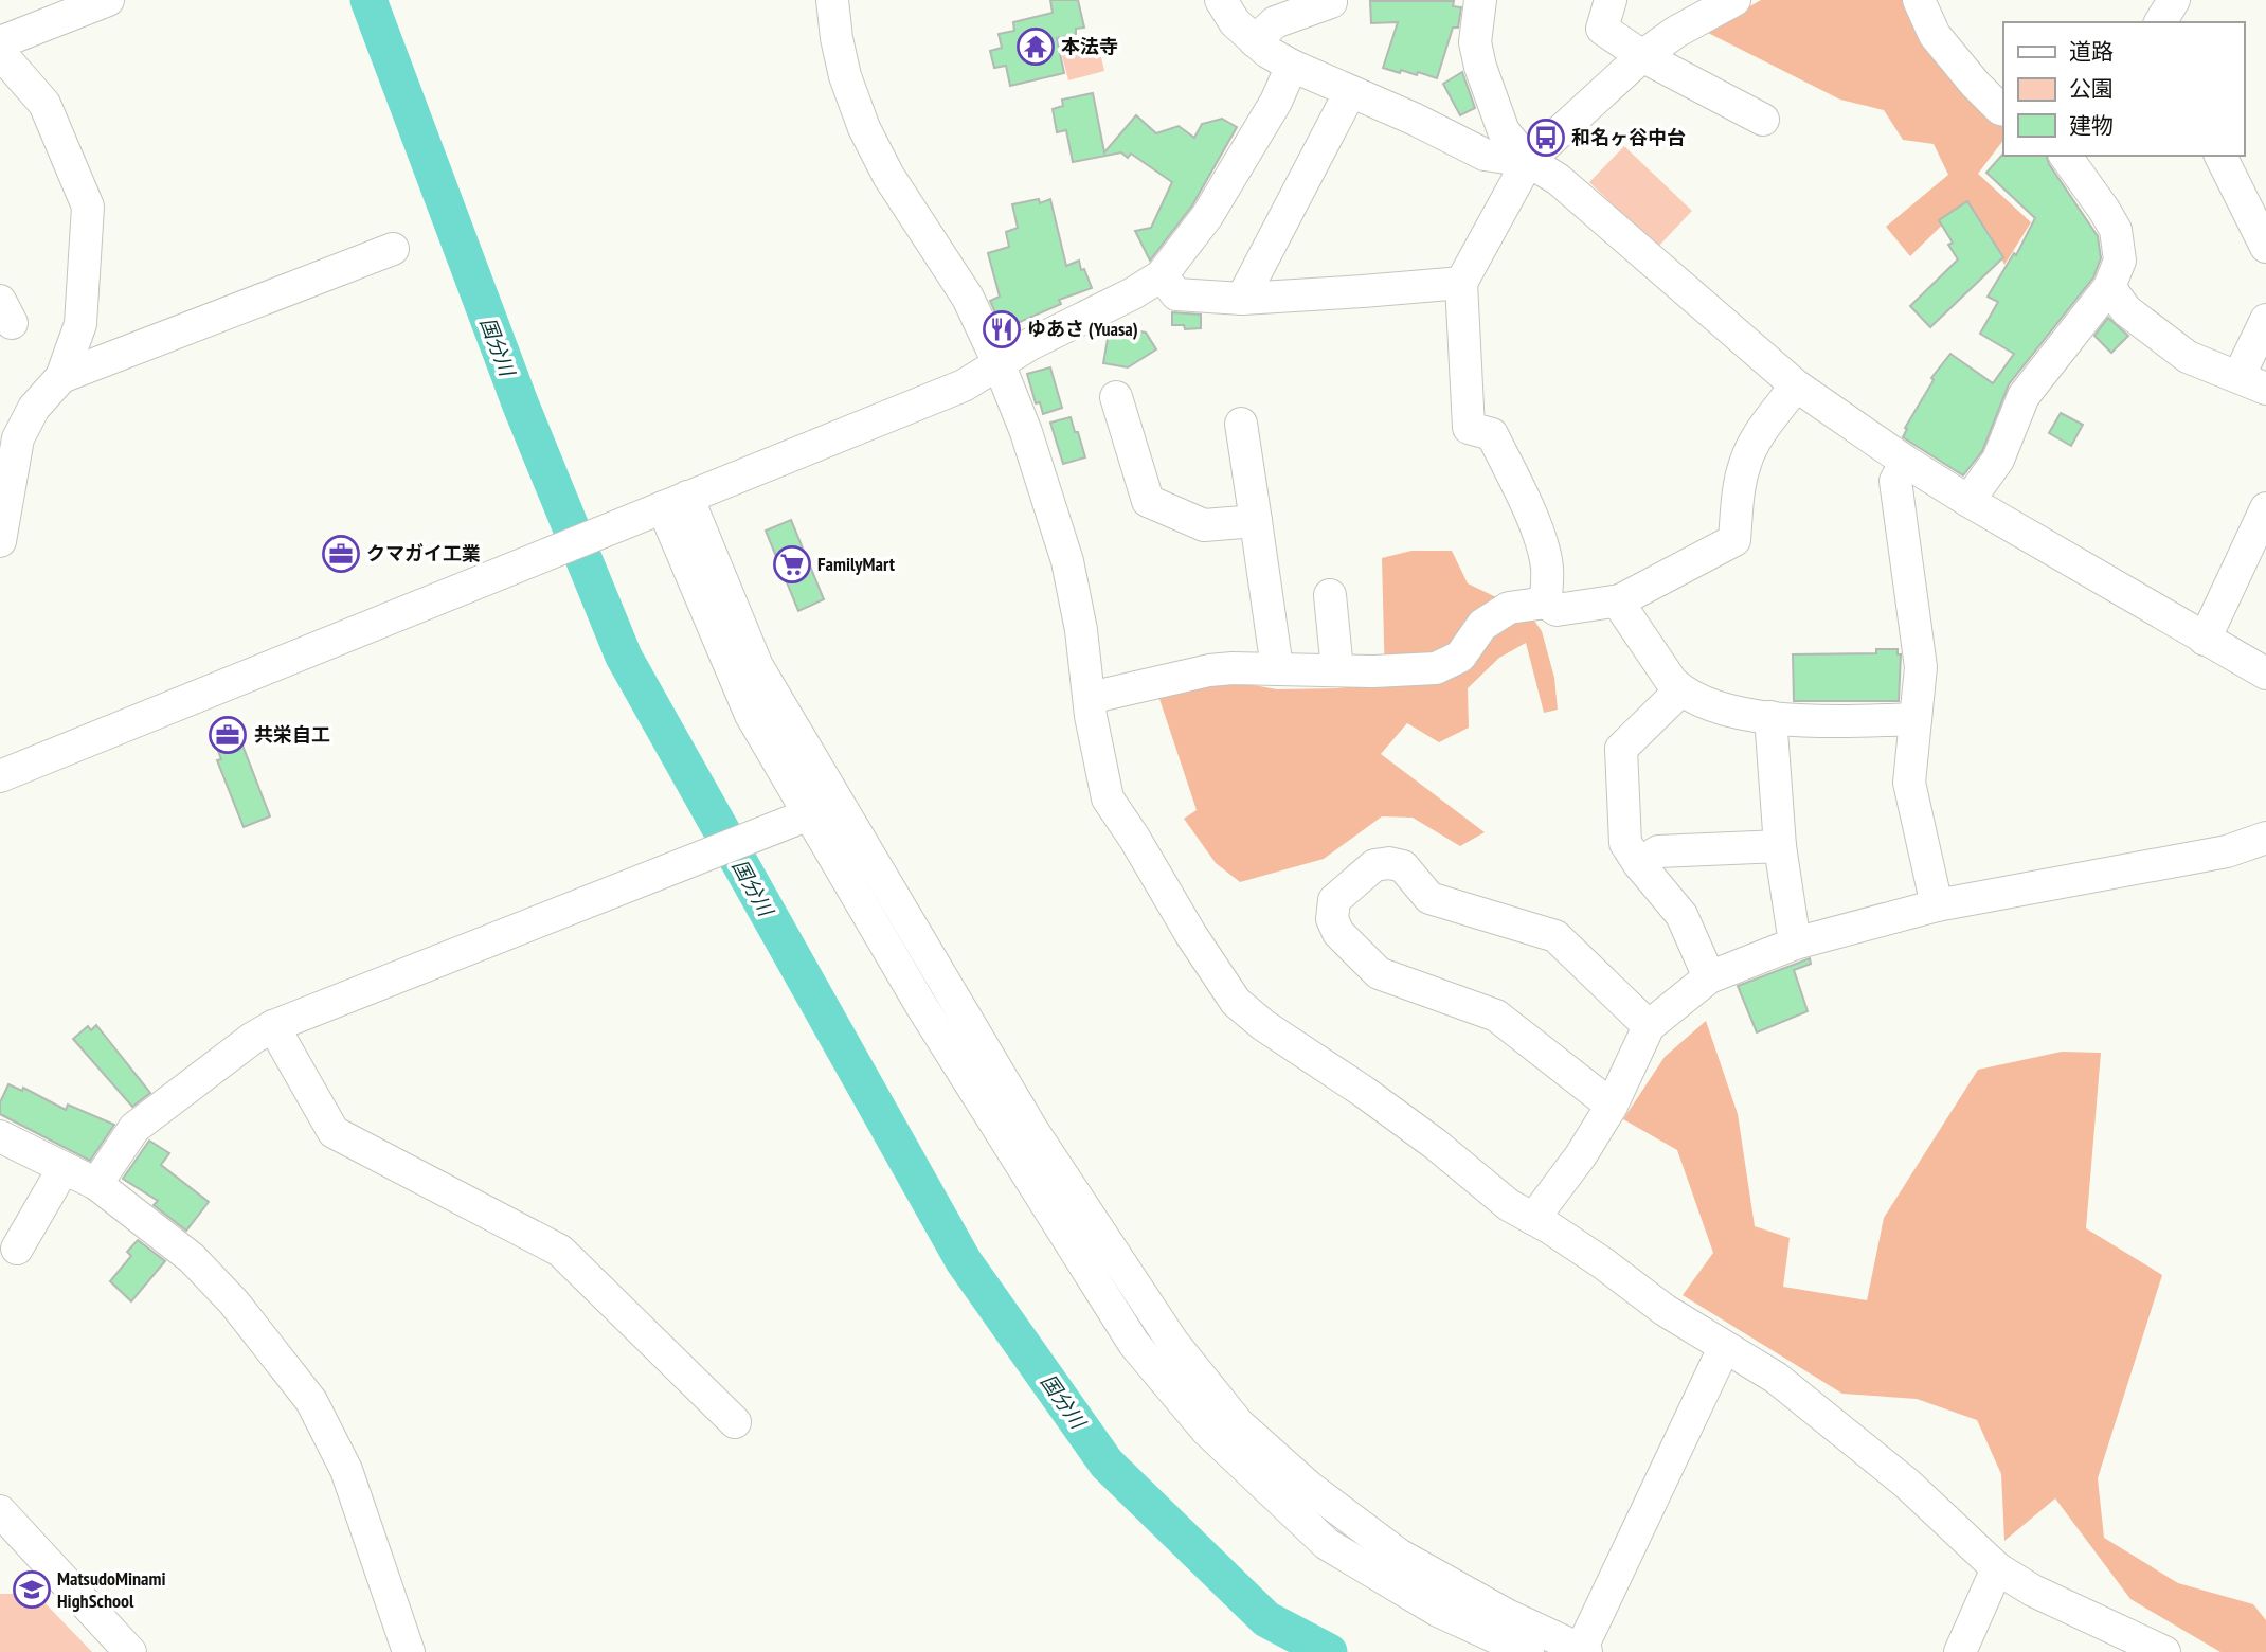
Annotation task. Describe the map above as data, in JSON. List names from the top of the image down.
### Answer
{
  "water": ["国分川"],
  "places": {
    "temple": ["本法寺"],
    "bus stop": ["和名ヶ谷中台"],
    "restaurant": ["ゆあさ (Yuasa)"],
    "office": ["クマガイ工業", "共栄自工"],
    "supermarket": ["FamilyMart"],
    "school or university": ["MatsudoMinami HighSchool"]
  },
  "legend": ["道路", "公園", "建物"]
}
